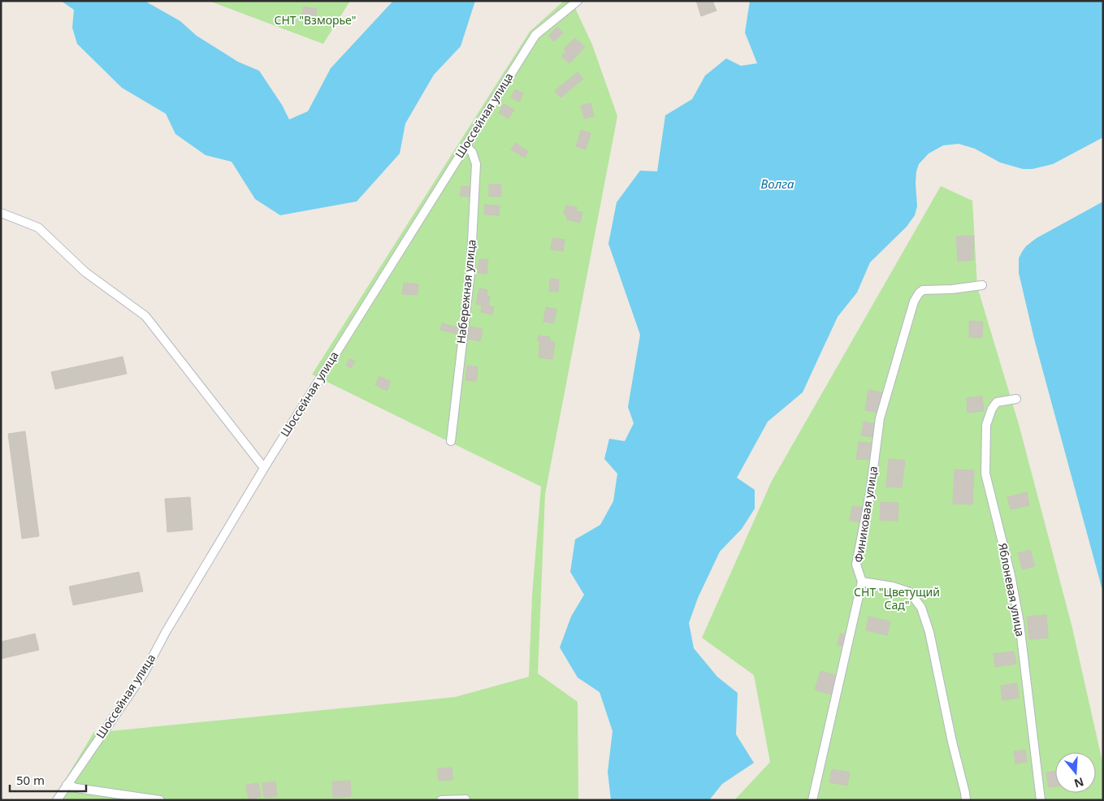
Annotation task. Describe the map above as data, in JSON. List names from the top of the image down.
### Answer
{
  "streets": {
    "street": [
      "Шоссейная улица",
      "Набережная улица",
      "Финиковая улица",
      "Яблоневая улица"
    ]
  },
  "crossings": [
    ["Шоссейная улица", "Набережная улица"]
  ],
  "water": ["Волга"],
  "parks": ["СНТ \"Взморье\"", "СНТ \"Цветущий Сад\""],
  "scale_bar": "50 m",
  "north": "bottom"
}
